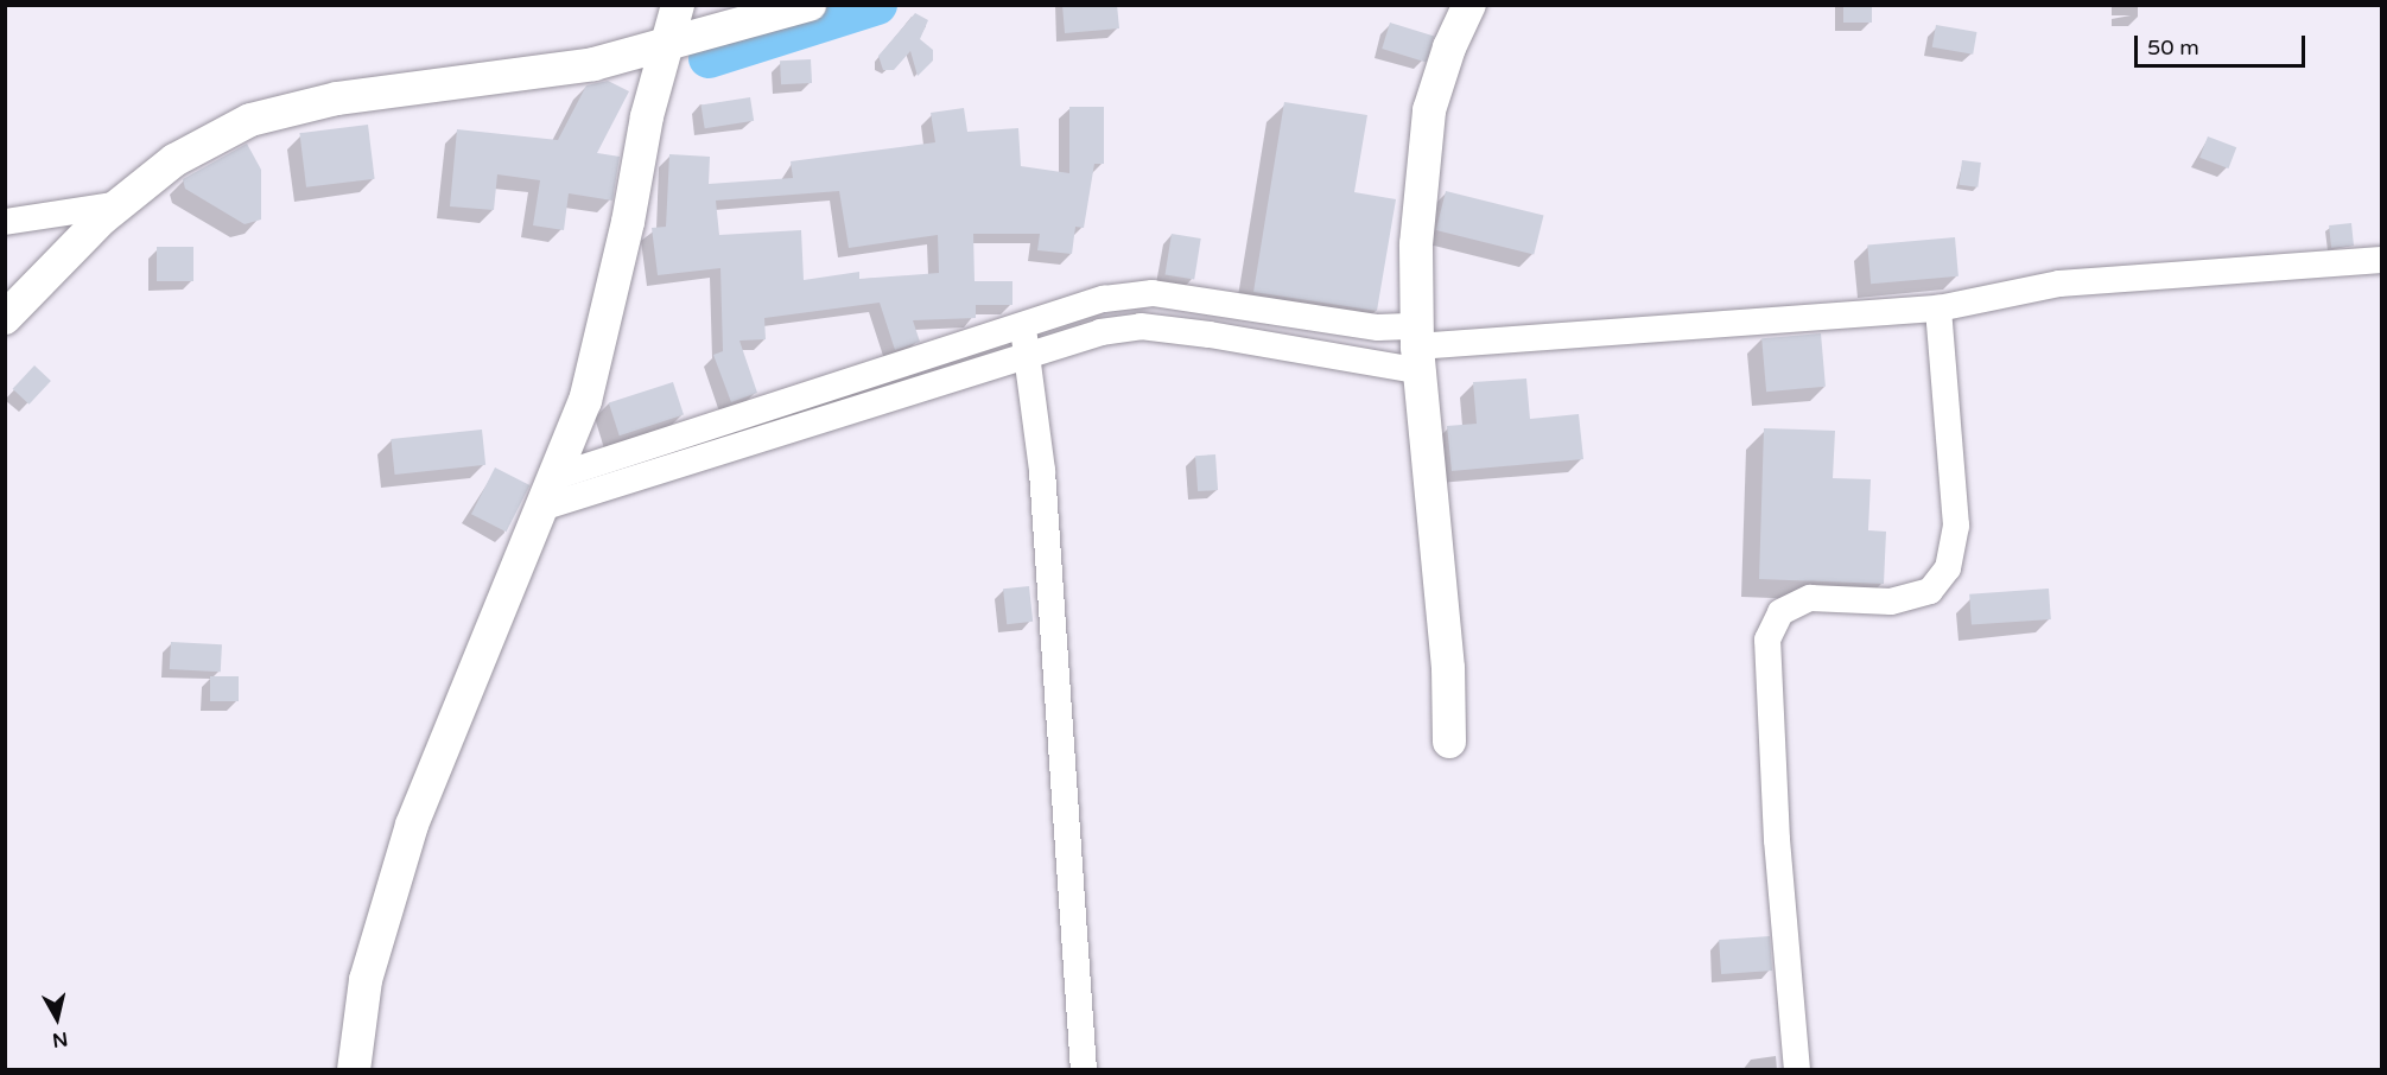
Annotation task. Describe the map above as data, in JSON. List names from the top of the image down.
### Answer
{
  "scale_bar": "50 m",
  "north": "bottom"
}
